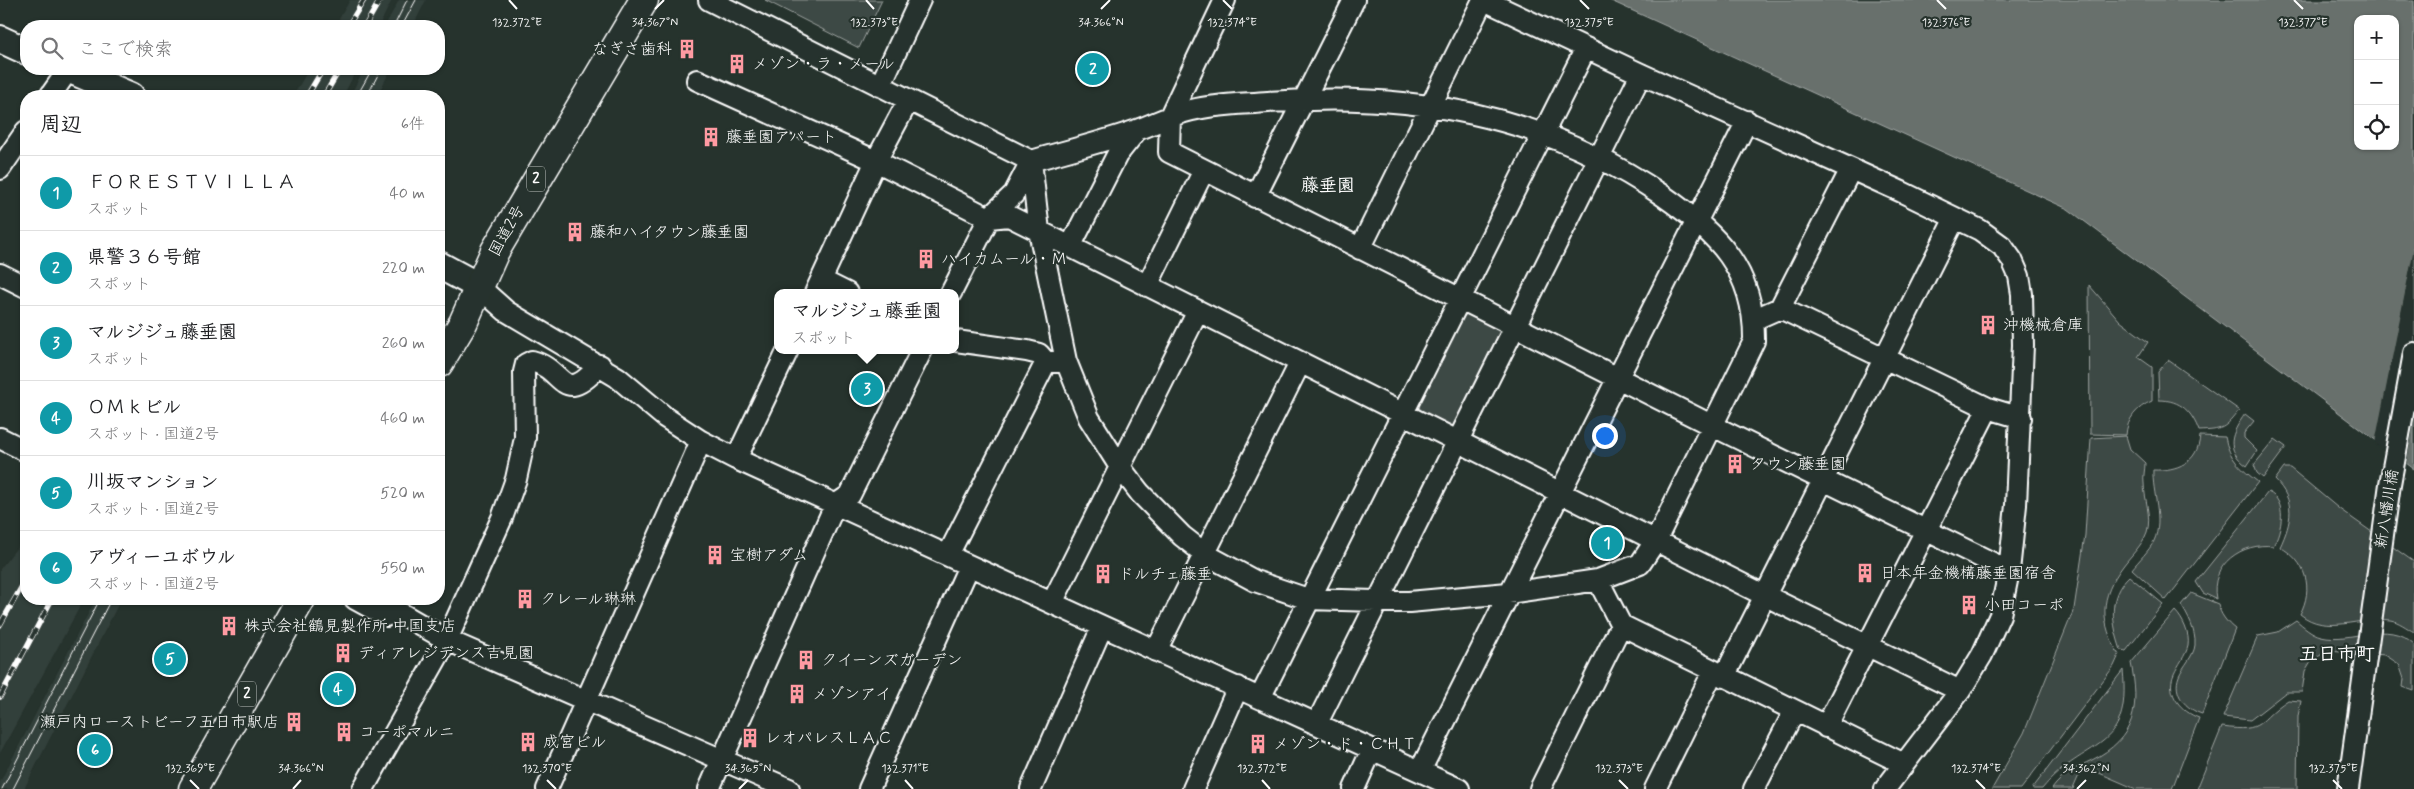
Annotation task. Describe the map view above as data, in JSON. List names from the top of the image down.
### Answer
{
  "streets": {
    "highway": ["2", "国道2号"],
    "street": ["新八幡川橋"]
  },
  "districts": ["藤垂園", "五日市町"],
  "places": {
    "building": [
      "なぎさ歯科",
      "メゾン・ラ・メール",
      "藤垂園アパート",
      "藤和ハイタウン藤垂園",
      "ハイカムール・Ｍ",
      "沖機械倉庫",
      "タウン藤垂園",
      "宝樹アダム",
      "日本年金機構藤垂園宿舎",
      "ドルチェ藤垂",
      "クレール琳琳",
      "小田コーポ",
      "株式会社鶴見製作所 中国支店",
      "ディアレジデンス吉見園",
      "クイーンズガーデン",
      "メゾンアイ",
      "瀬戸内ローストビーフ五日市駅店",
      "コーポマルニ",
      "レオパレスＬＡＣ",
      "成宮ビル",
      "メゾン・ド・ＣＨＴ"
    ]
  },
  "page": {
    "map_buttons": ["+", "−"],
    "search": "ここで検索",
    "pins": [
      "2",
      "3",
      "1",
      "5",
      "4",
      "6"
    ],
    "heading": ["周辺", "6件"],
    "list": [
      {
        "mark": "1",
        "name": "ＦＯＲＥＳＴＶＩＬＬＡ",
        "note": "スポット",
        "value": "40 m"
      },
      {
        "mark": "2",
        "name": "県警３６号館",
        "note": "スポット",
        "value": "220 m"
      },
      {
        "mark": "3",
        "name": "マルジジュ藤垂園",
        "note": "スポット",
        "value": "260 m"
      },
      {
        "mark": "4",
        "name": "ＯＭｋビル",
        "note": "スポット · 国道2号",
        "value": "460 m"
      },
      {
        "mark": "5",
        "name": "川坂マンション",
        "note": "スポット · 国道2号",
        "value": "520 m"
      },
      {
        "mark": "6",
        "name": "アヴィーユボウル",
        "note": "スポット · 国道2号",
        "value": "550 m"
      }
    ],
    "popup": ["マルジジュ藤垂園", "スポット"]
  },
  "coordinates": [
    "34.367°N",
    "34.366°N",
    "132.374°E",
    "132.377°E",
    "132.372°E",
    "132.373°E",
    "132.375°E",
    "132.376°E",
    "132.369°E",
    "132.370°E",
    "132.371°E",
    "34.365°N",
    "34.362°N"
  ]
}
